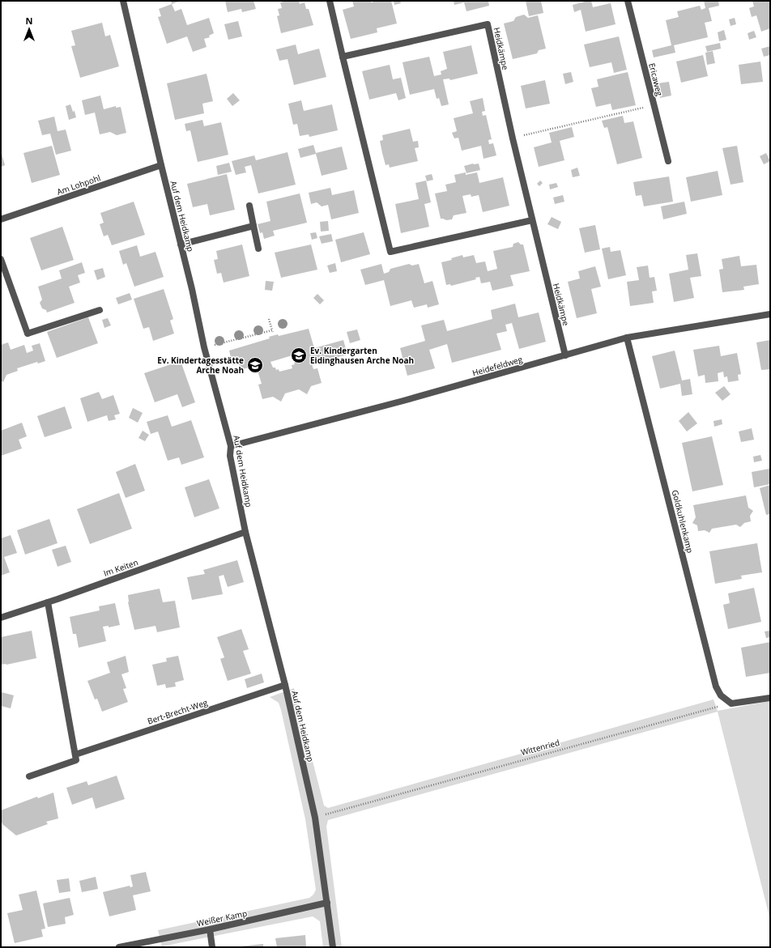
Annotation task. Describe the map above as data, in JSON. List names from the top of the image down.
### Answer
{
  "streets": {
    "street": [
      "Heidkämpe",
      "Ericaweg",
      "Am Lohpohl",
      "Auf dem Heidkamp",
      "Heidefeldweg",
      "Goldkuhlenkamp",
      "Im Keiten",
      "Bert-Brecht-Weg",
      "Weißer Kamp"
    ],
    "path": ["Wittenried"]
  },
  "crossings": [
    ["Heidkämpe", "Heidefeldweg"],
    ["Am Lohpohl", "Auf dem Heidkamp"],
    ["Auf dem Heidkamp", "Heidefeldweg"],
    ["Auf dem Heidkamp", "Im Keiten"],
    ["Auf dem Heidkamp", "Bert-Brecht-Weg"],
    ["Auf dem Heidkamp", "Wittenried"],
    ["Auf dem Heidkamp", "Weißer Kamp"],
    ["Heidefeldweg", "Goldkuhlenkamp"],
    ["Goldkuhlenkamp", "Wittenried"]
  ],
  "places": {
    "school or university": ["Ev. Kindergarten Eidinghausen Arche Noah", "Ev. Kindertagesstätte Arche Noah"]
  },
  "north": "top"
}
